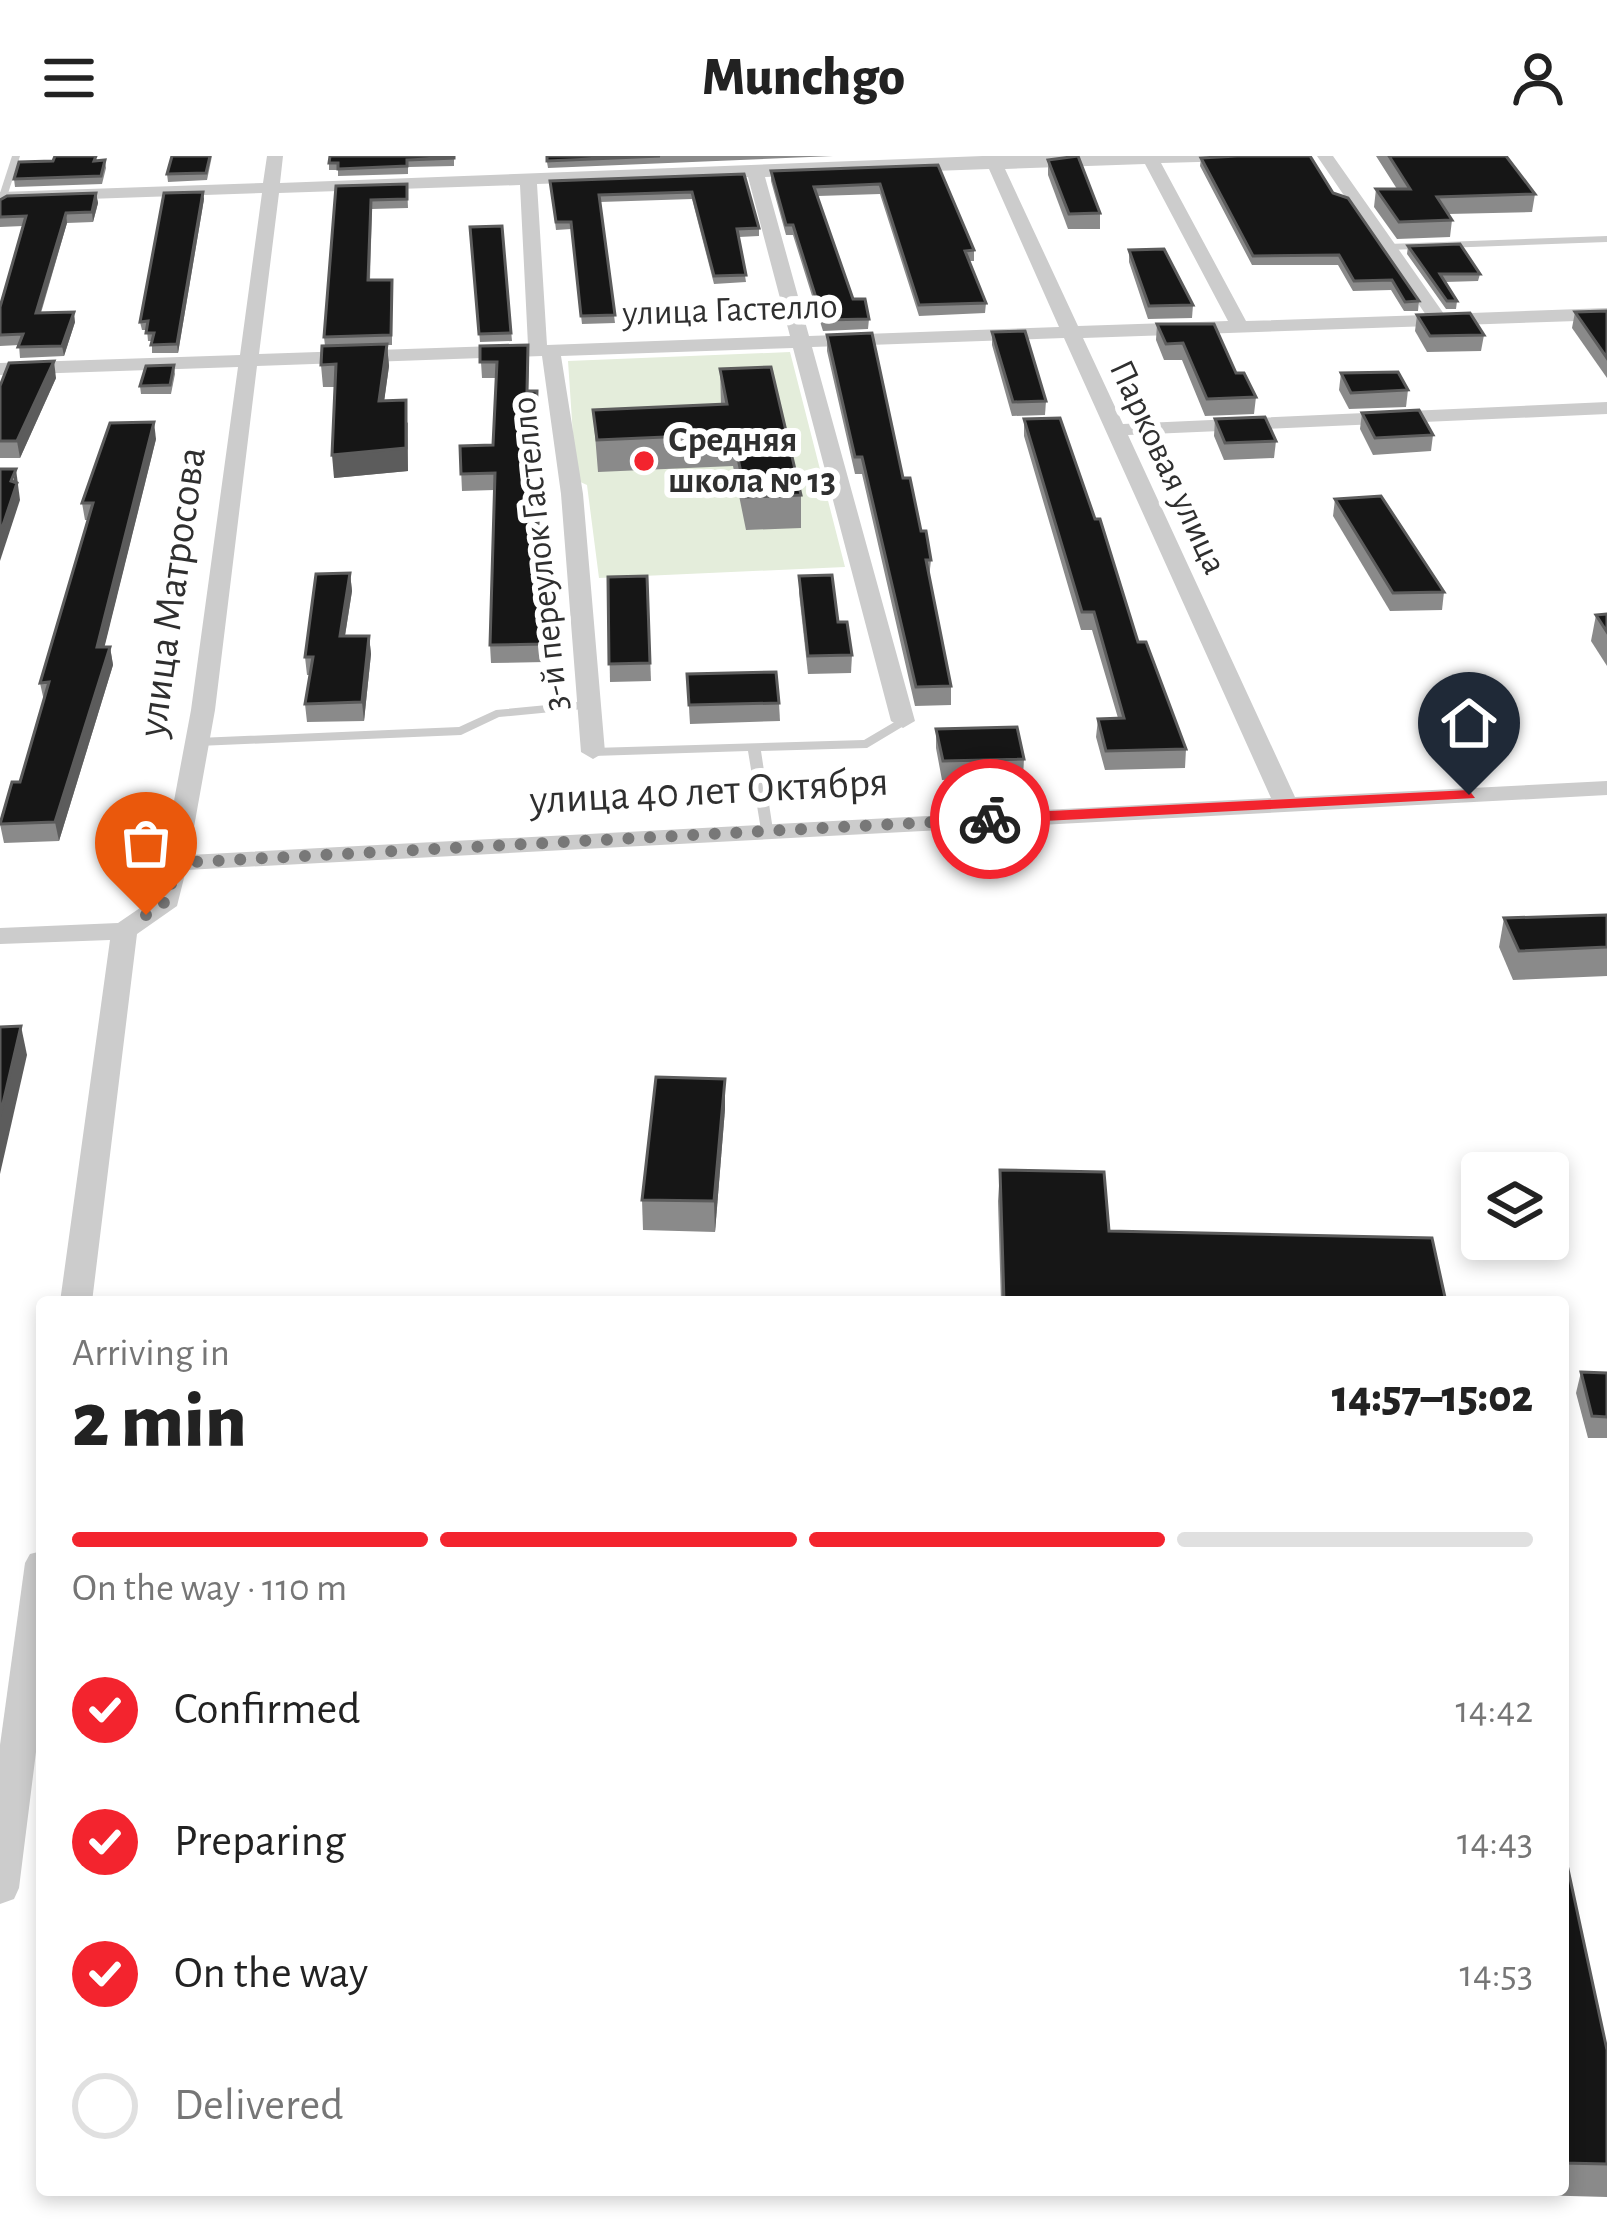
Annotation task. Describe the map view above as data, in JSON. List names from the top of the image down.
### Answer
{
  "streets": {
    "street": [
      "улица Гастелло",
      "Парковая улица",
      "3-й переулок Гастелло",
      "улица Матросова",
      "улица 40 лет Октября"
    ]
  },
  "crossings": [
    ["улица Гастелло", "Парковая улица"],
    ["улица Гастелло", "3-й переулок Гастелло"],
    ["улица Гастелло", "улица Матросова"],
    ["Парковая улица", "улица 40 лет Октября"],
    ["улица Матросова", "улица 40 лет Октября"]
  ],
  "places": ["Средняя школа № 13"],
  "page": {
    "header": "Munchgo",
    "heading": ["2 min", "Arriving in", "14:57–15:02"],
    "bar": "On the way · 110 m",
    "list": [
      ["Confirmed", "14:42"],
      ["Preparing", "14:43"],
      ["On the way", "14:53"],
      "Delivered"
    ]
  }
}
